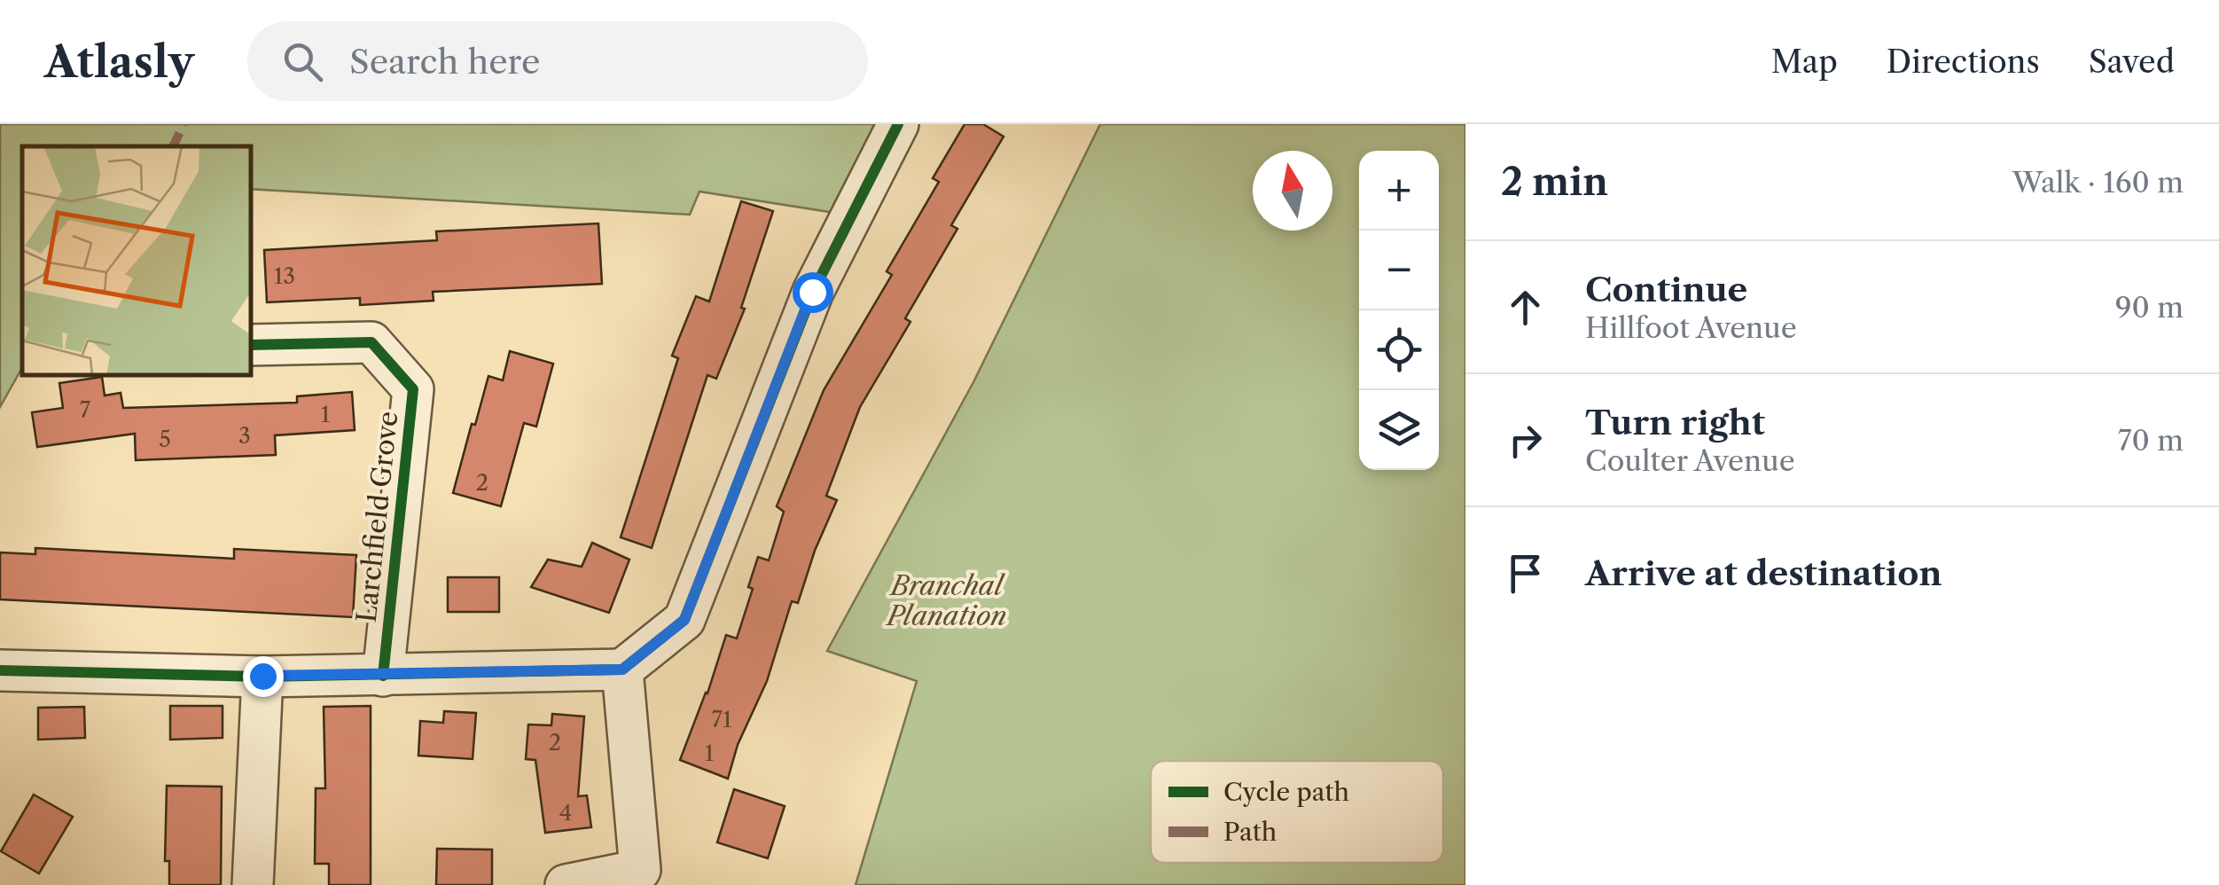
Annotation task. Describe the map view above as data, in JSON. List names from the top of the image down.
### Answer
{
  "streets": {
    "street": ["Larchfield Grove"]
  },
  "parks": ["Branchal Planation"],
  "house_numbers": [
    "13",
    "7",
    "1",
    "3",
    "5",
    "2",
    "71",
    "2",
    "1",
    "4"
  ],
  "legend": ["Cycle path", "Path"],
  "north": "top",
  "page": {
    "header": "Atlasly",
    "search": "Search here",
    "nav": ["Map", "Directions", "Saved"],
    "heading": ["2 min", "Walk · 160 m"],
    "map_buttons": ["+", "−"],
    "list": [
      ["Continue", "Hillfoot Avenue", "90 m"],
      ["Turn right", "Coulter Avenue", "70 m"],
      "Arrive at destination"
    ]
  }
}
